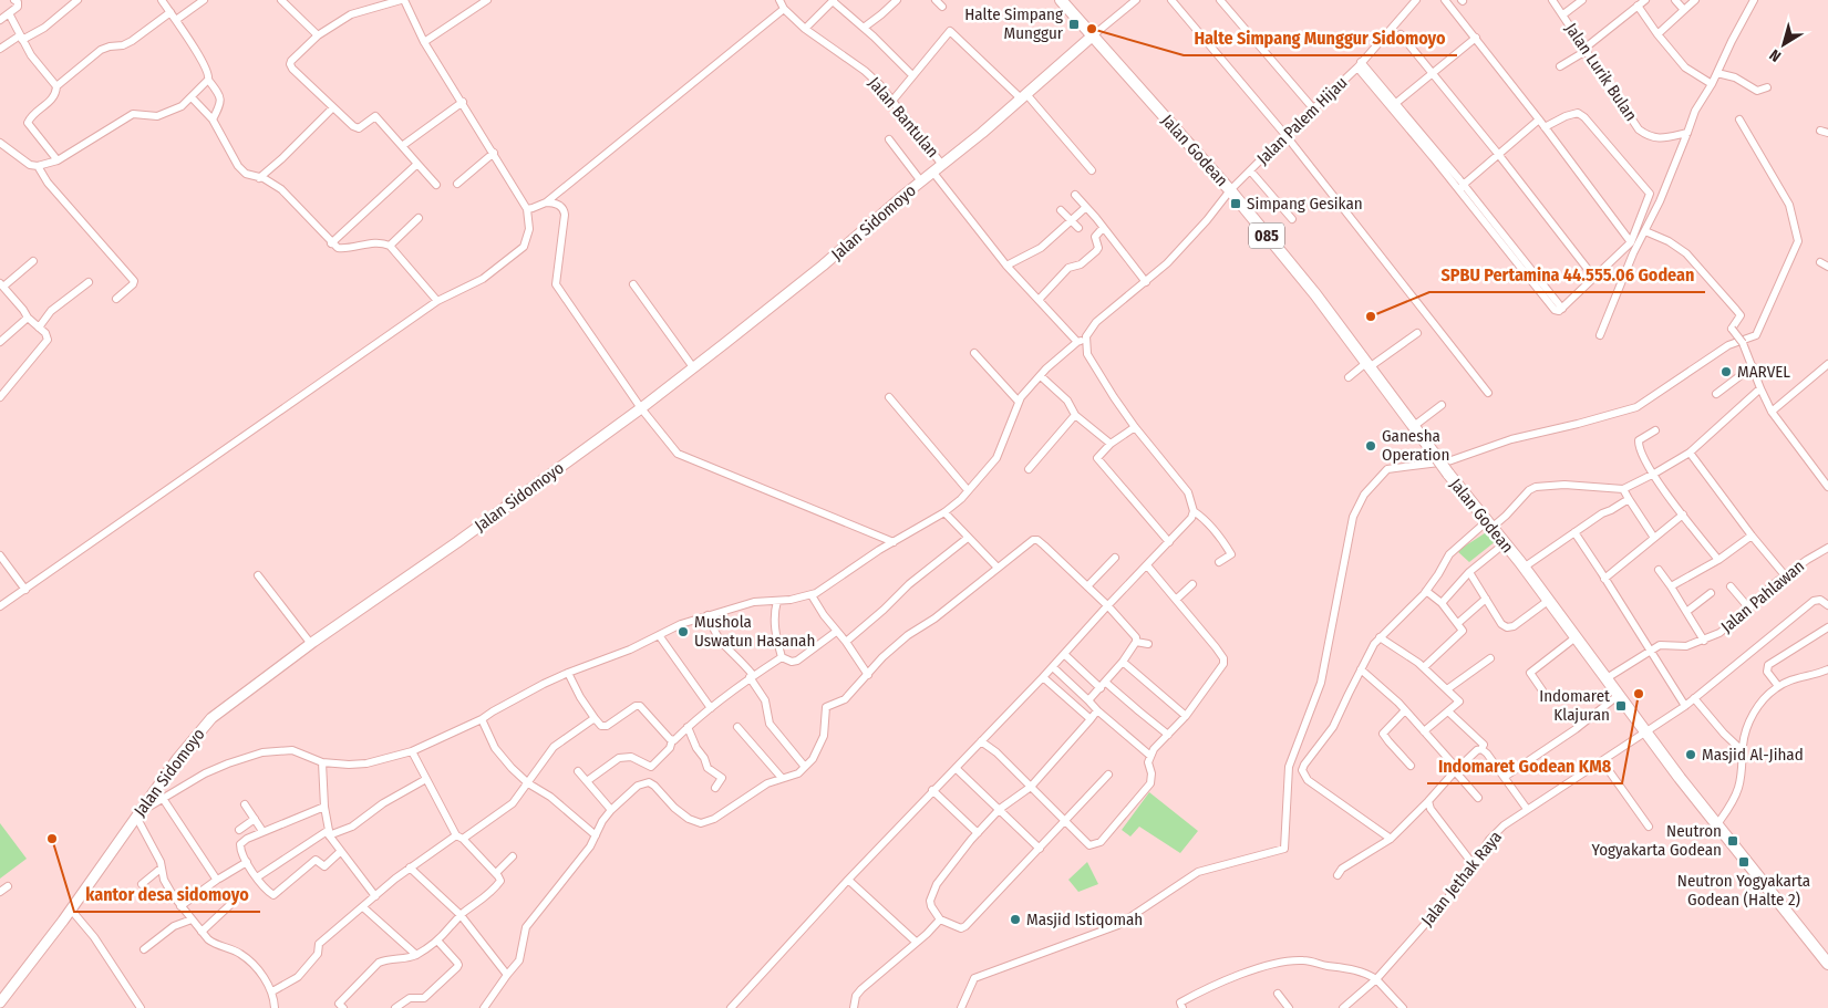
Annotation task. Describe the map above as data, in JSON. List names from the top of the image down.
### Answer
{
  "streets": {
    "main road": ["Jalan Godean", "Jalan Sidomoyo", "085"],
    "street": [
      "Jalan Lurik Bulan",
      "Jalan Bantulan",
      "Jalan Palem Hijau",
      "Jalan Pahlawan",
      "Jalan Jethak Raya"
    ]
  },
  "crossings": [
    ["Jalan Bantulan", "Jalan Sidomoyo"],
    ["Jalan Palem Hijau", "Jalan Godean"],
    ["Jalan Godean", "Jalan Sidomoyo"],
    ["Jalan Godean", "Jalan Pahlawan"],
    ["Jalan Godean", "Jalan Jethak Raya"]
  ],
  "places": {
    "transit": [
      "Halte Simpang Munggur",
      "Simpang Gesikan",
      "Indomaret Klajuran",
      "Neutron Yogyakarta Godean",
      "Neutron Yogyakarta Godean (Halte 2)"
    ],
    "other": [
      "Halte Simpang Munggur Sidomoyo",
      "SPBU Pertamina 44.555.06 Godean",
      "MARVEL",
      "Ganesha Operation",
      "Mushola Uswatun Hasanah",
      "Indomaret Godean KM8",
      "Masjid Al-Jihad",
      "kantor desa sidomoyo",
      "Masjid Istiqomah"
    ]
  },
  "north": "bottom left"
}
